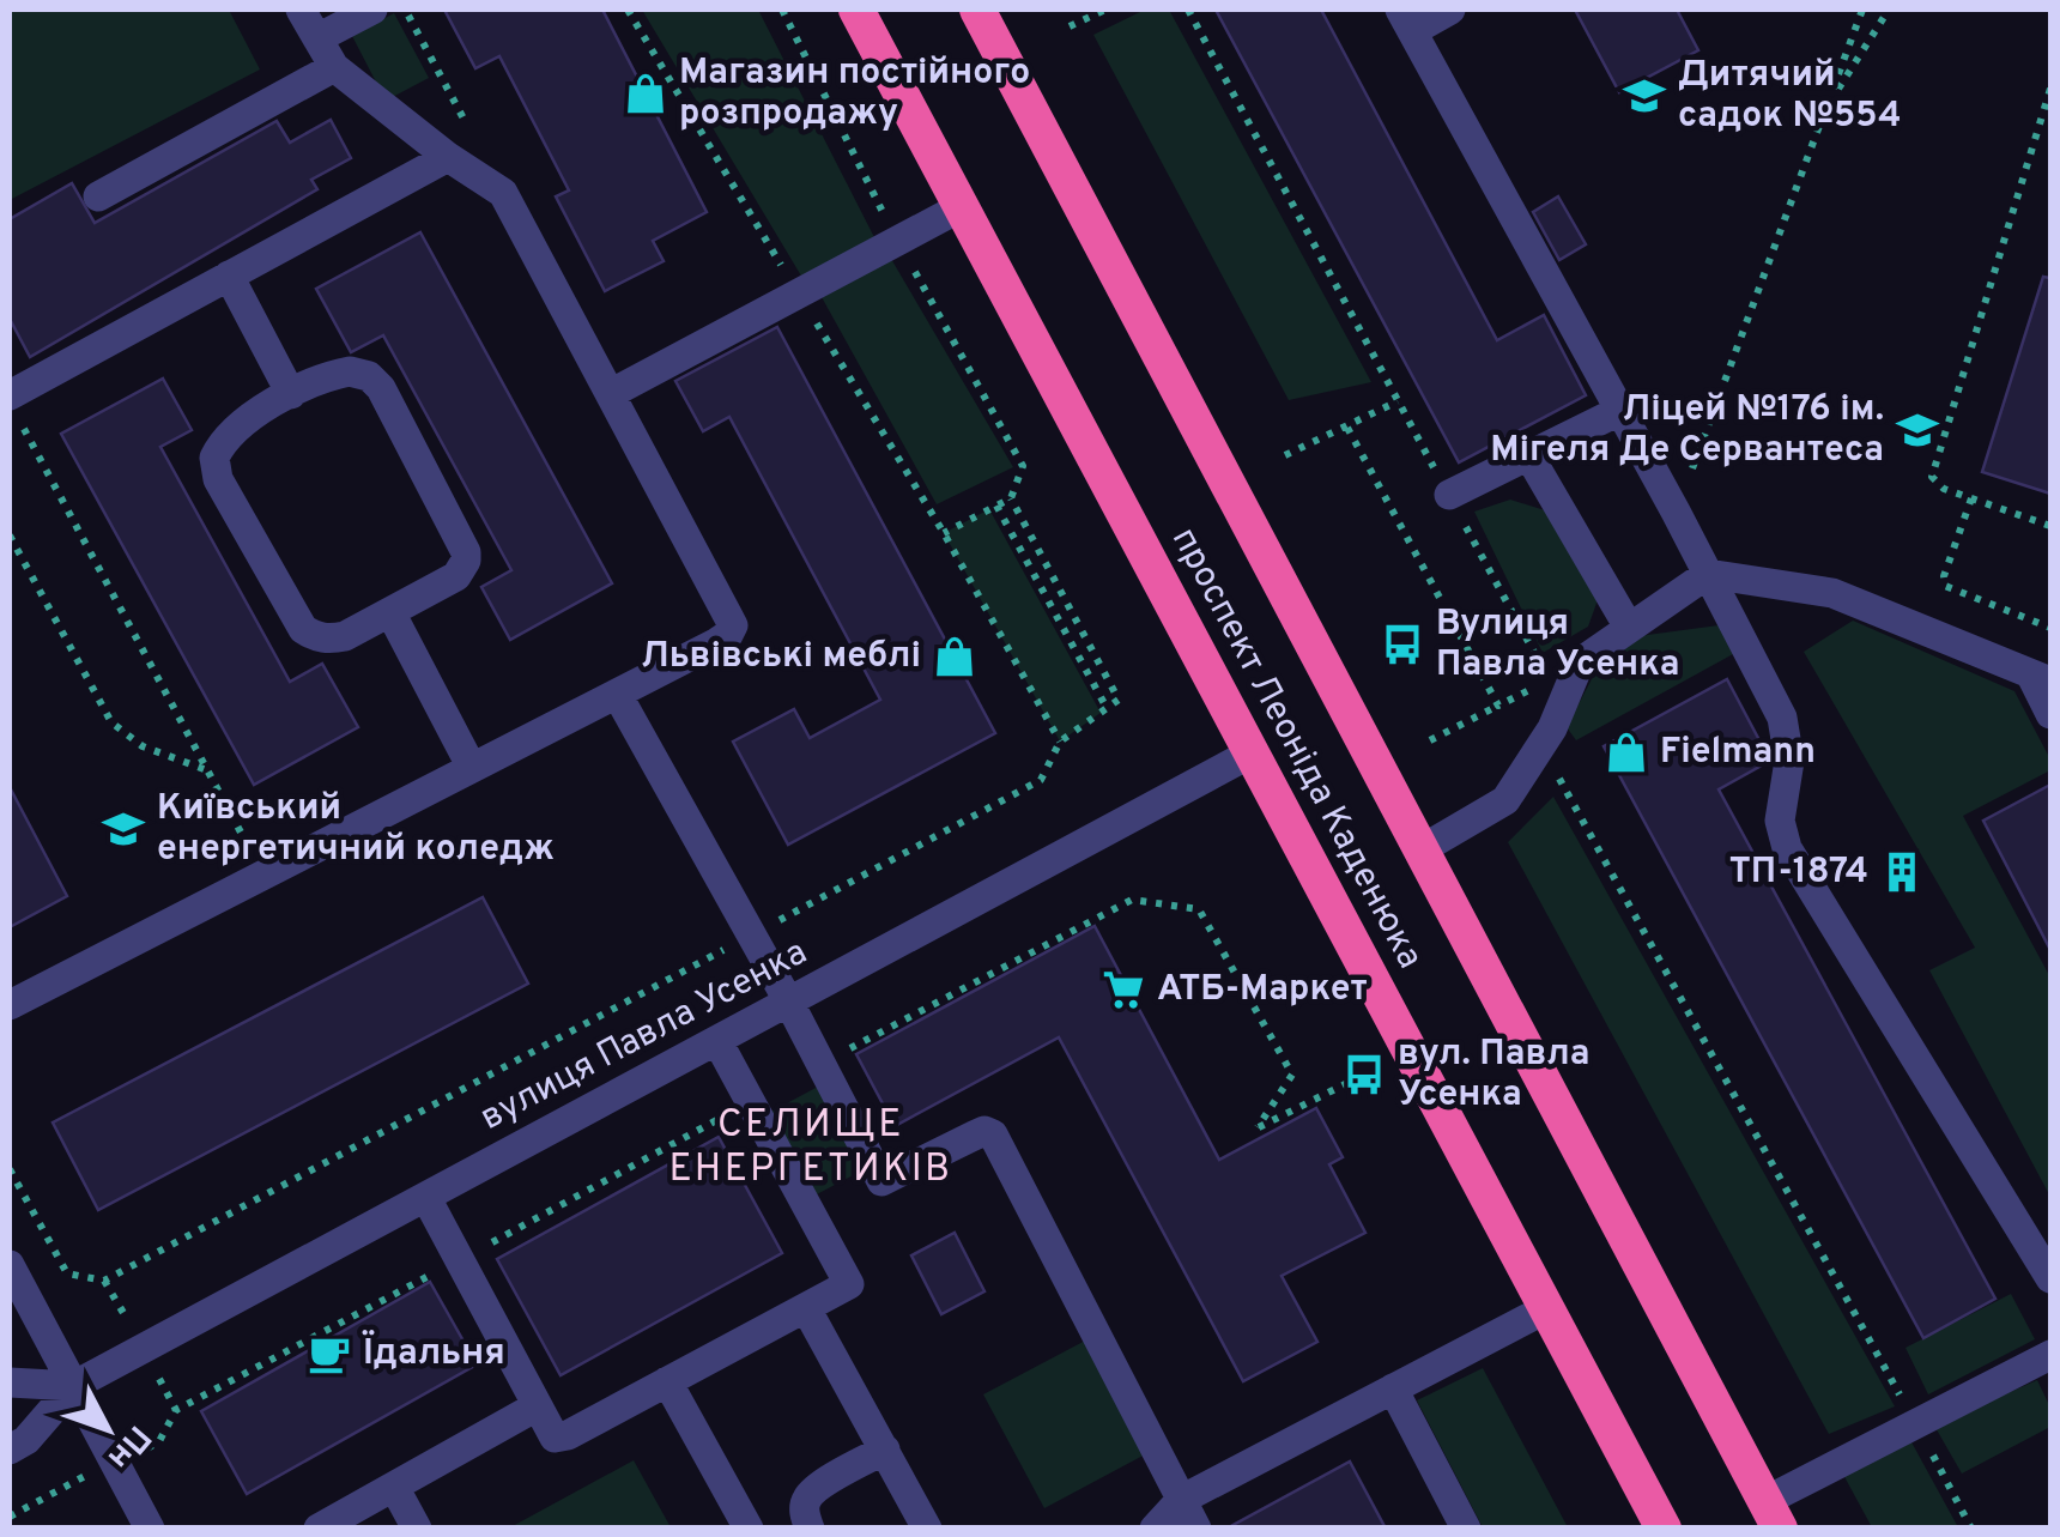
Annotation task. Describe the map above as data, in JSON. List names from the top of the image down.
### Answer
{
  "streets": {
    "highway": ["проспект Леоніда Каденюка"],
    "street": ["вулиця Павла Усенка"]
  },
  "crossings": [
    ["проспект Леоніда Каденюка", "вулиця Павла Усенка"]
  ],
  "districts": ["СЕЛИЩЕ ЕНЕРГЕТИКІВ"],
  "places": {
    "shop": ["Магазин постійного розпродажу", "Львівські меблі", "Fielmann"],
    "school or university": ["Дитячий садок №554", "Ліцей №176 ім. Мігеля Де Сервантеса", "Київський енергетичний коледж"],
    "bus stop": ["Вулиця Павла Усенка", "вул. Павла Усенка"],
    "building": ["ТП-1874"],
    "supermarket": ["АТБ-Маркет"],
    "cafe": ["Їдальня"]
  },
  "north": "bottom right"
}
